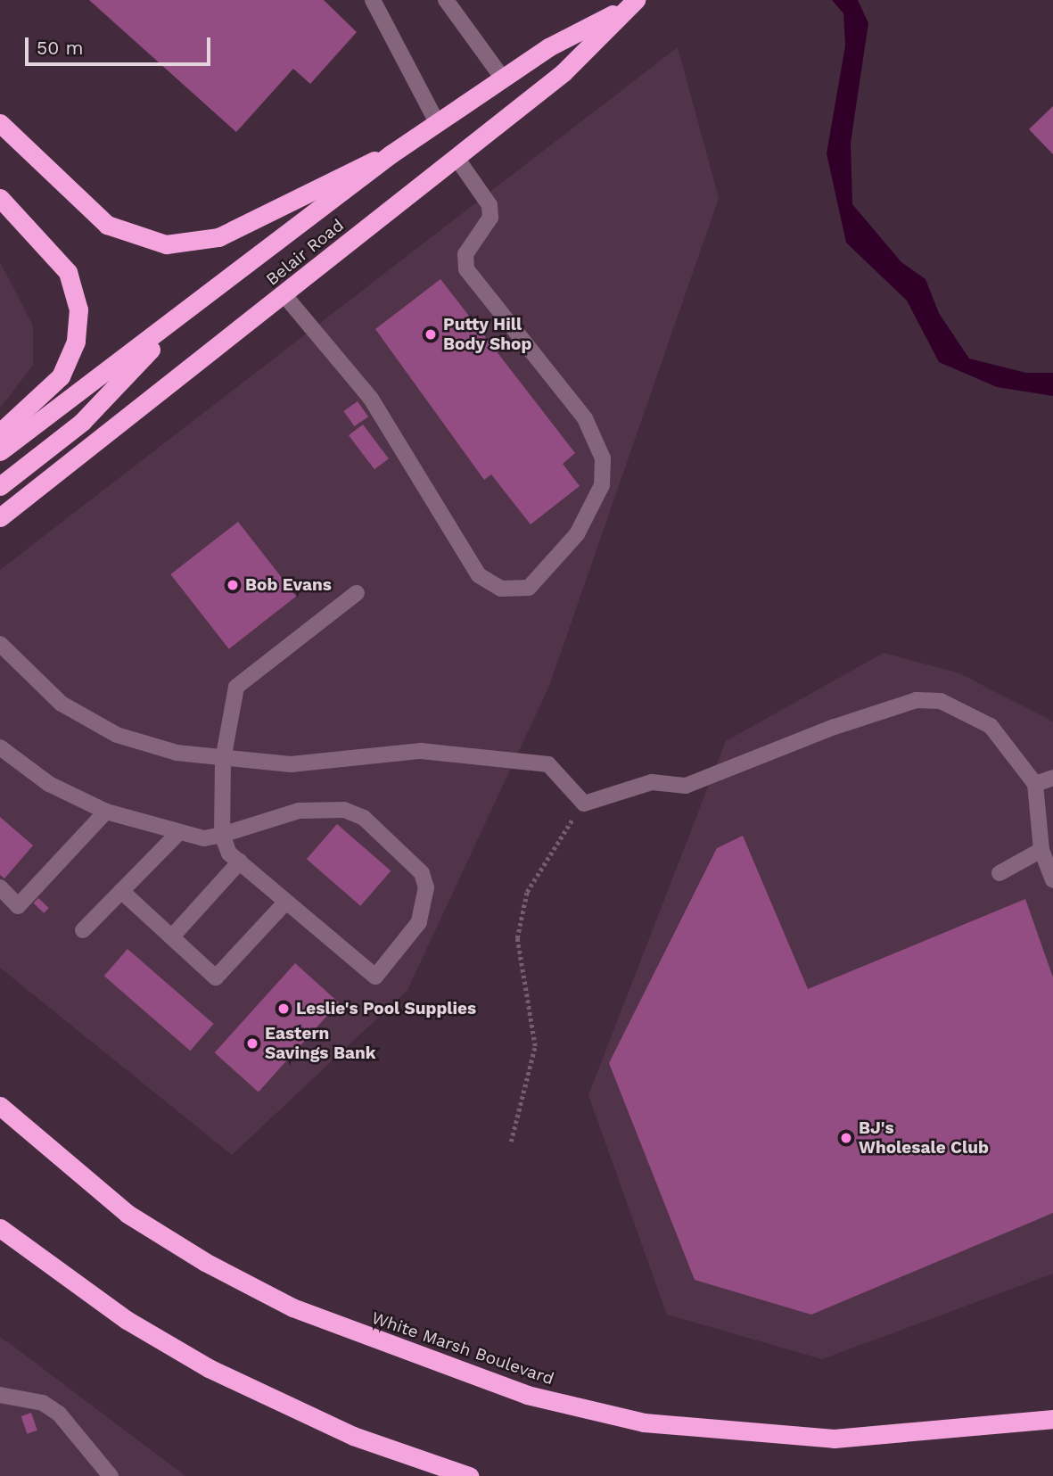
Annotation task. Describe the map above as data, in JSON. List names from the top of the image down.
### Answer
{
  "streets": {
    "highway": ["Belair Road", "White Marsh Boulevard"]
  },
  "places": [
    "Putty Hill Body Shop",
    "Bob Evans",
    "Leslie's Pool Supplies",
    "Eastern Savings Bank",
    "BJ's Wholesale Club"
  ],
  "scale_bar": "50 m"
}
